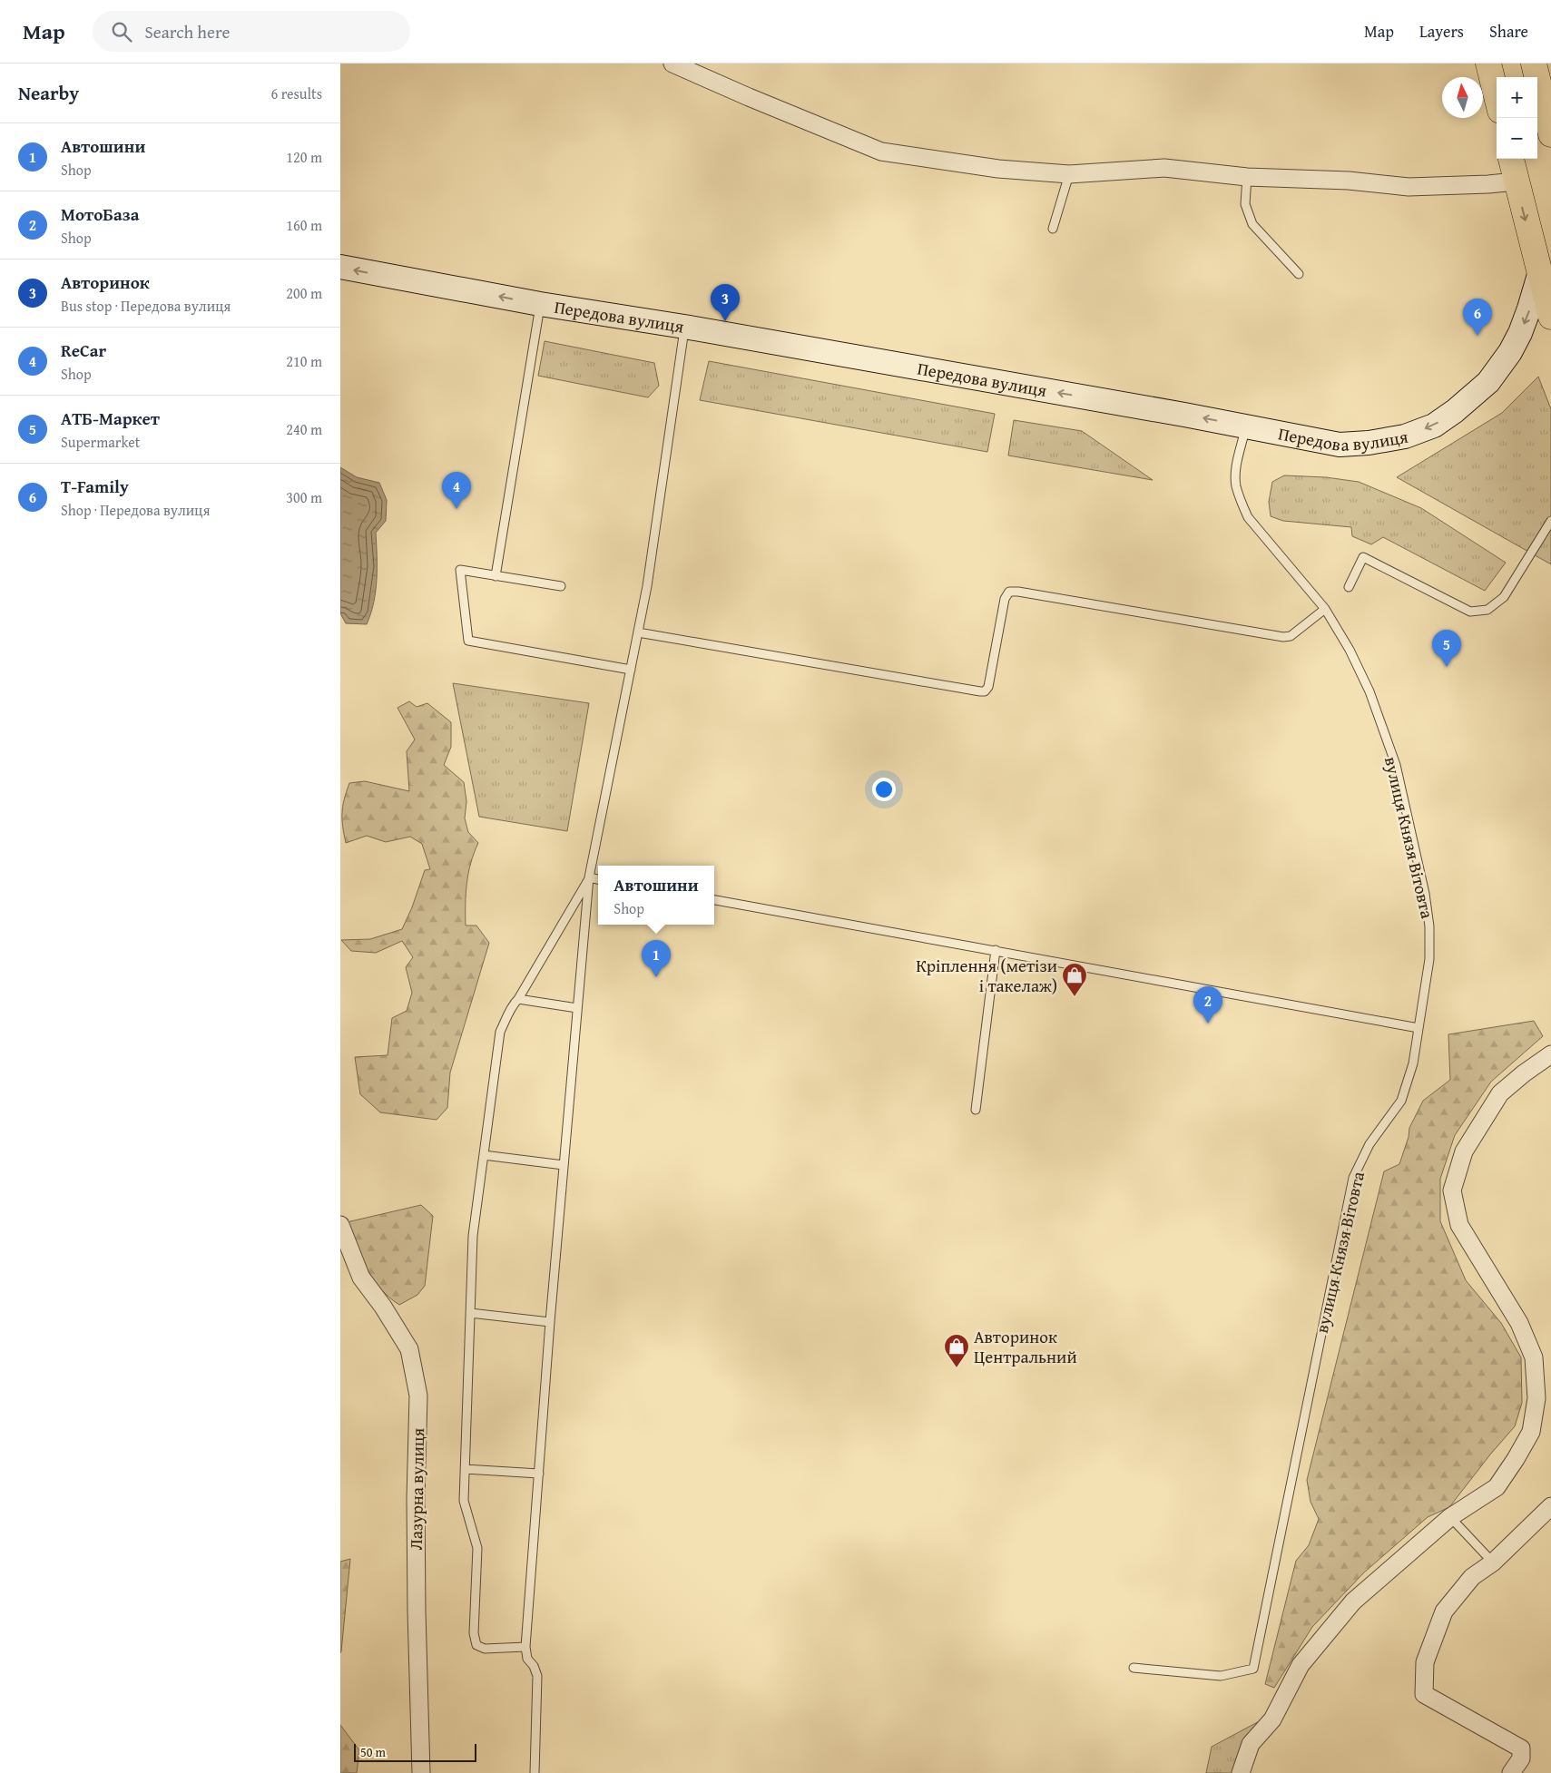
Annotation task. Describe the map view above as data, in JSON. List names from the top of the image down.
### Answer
{
  "streets": {
    "street": ["Передова вулиця", "Лазурна вулиця"],
    "lane": ["вулиця Князя Вітовта"]
  },
  "crossings": [
    ["Передова вулиця", "вулиця Князя Вітовта"]
  ],
  "one_way": ["Передова вулиця"],
  "places": {
    "shop": ["Кріплення (метізи і такелаж)", "Авторинок Центральний"]
  },
  "scale_bar": "50 m",
  "north": "top",
  "page": {
    "header": "Map",
    "search": "Search here",
    "nav": ["Map", "Layers", "Share"],
    "heading": ["Nearby", "6 results"],
    "map_buttons": ["+", "−"],
    "list": [
      {
        "mark": "1",
        "name": "Автошини",
        "note": "Shop",
        "value": "120 m"
      },
      {
        "mark": "2",
        "name": "МотоБаза",
        "note": "Shop",
        "value": "160 m"
      },
      {
        "mark": "3",
        "name": "Авторинок",
        "note": "Bus stop · Передова вулиця",
        "value": "200 m"
      },
      {
        "mark": "4",
        "name": "ReCar",
        "note": "Shop",
        "value": "210 m"
      },
      {
        "mark": "5",
        "name": "АТБ-Маркет",
        "note": "Supermarket",
        "value": "240 m"
      },
      {
        "mark": "6",
        "name": "T-Family",
        "note": "Shop · Передова вулиця",
        "value": "300 m"
      }
    ],
    "pins": [
      "3",
      "6",
      "4",
      "5",
      "1",
      "2"
    ],
    "popup": ["Автошини", "Shop"],
    "scale": "50 m"
  }
}
